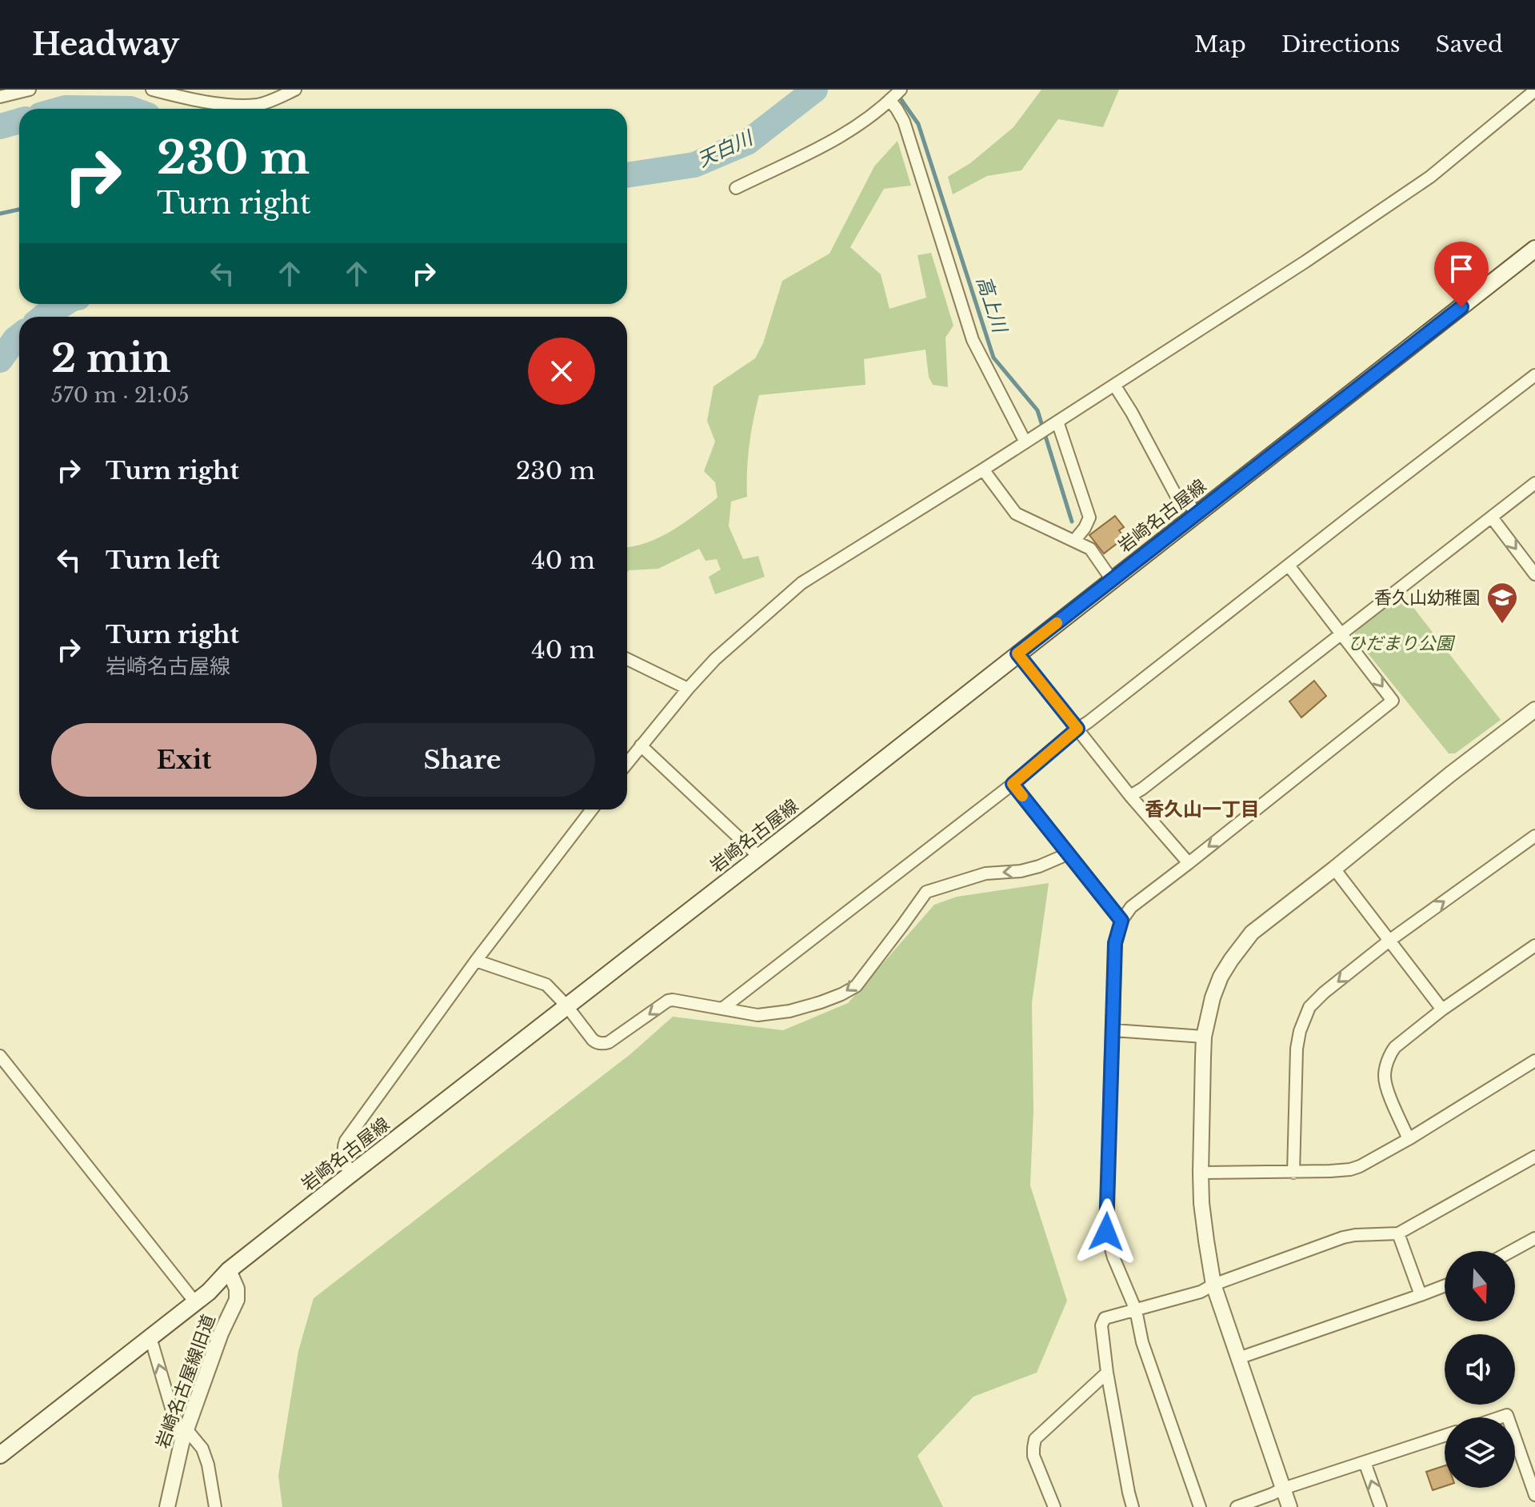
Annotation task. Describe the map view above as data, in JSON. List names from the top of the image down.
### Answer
{
  "streets": {
    "main road": ["岩崎名古屋線"],
    "street": ["岩崎名古屋線旧道"]
  },
  "crossings": [
    ["岩崎名古屋線", "岩崎名古屋線旧道"]
  ],
  "districts": ["香久山一丁目"],
  "water": ["天白川", "高上川"],
  "parks": ["ひだまり公園"],
  "places": {
    "school or university": ["香久山幼稚園"]
  },
  "north": "bottom",
  "page": {
    "header": "Headway",
    "nav": ["Map", "Directions", "Saved"],
    "turn": ["230 m", "Turn right"],
    "heading": ["2 min", "570 m · 21:05"],
    "list": [
      {
        "name": "Turn right",
        "value": "230 m"
      },
      {
        "name": "Turn left",
        "value": "40 m"
      },
      {
        "name": "Turn right",
        "note": "岩崎名古屋線",
        "value": "40 m"
      }
    ],
    "buttons": ["Exit", "Share"]
  }
}
